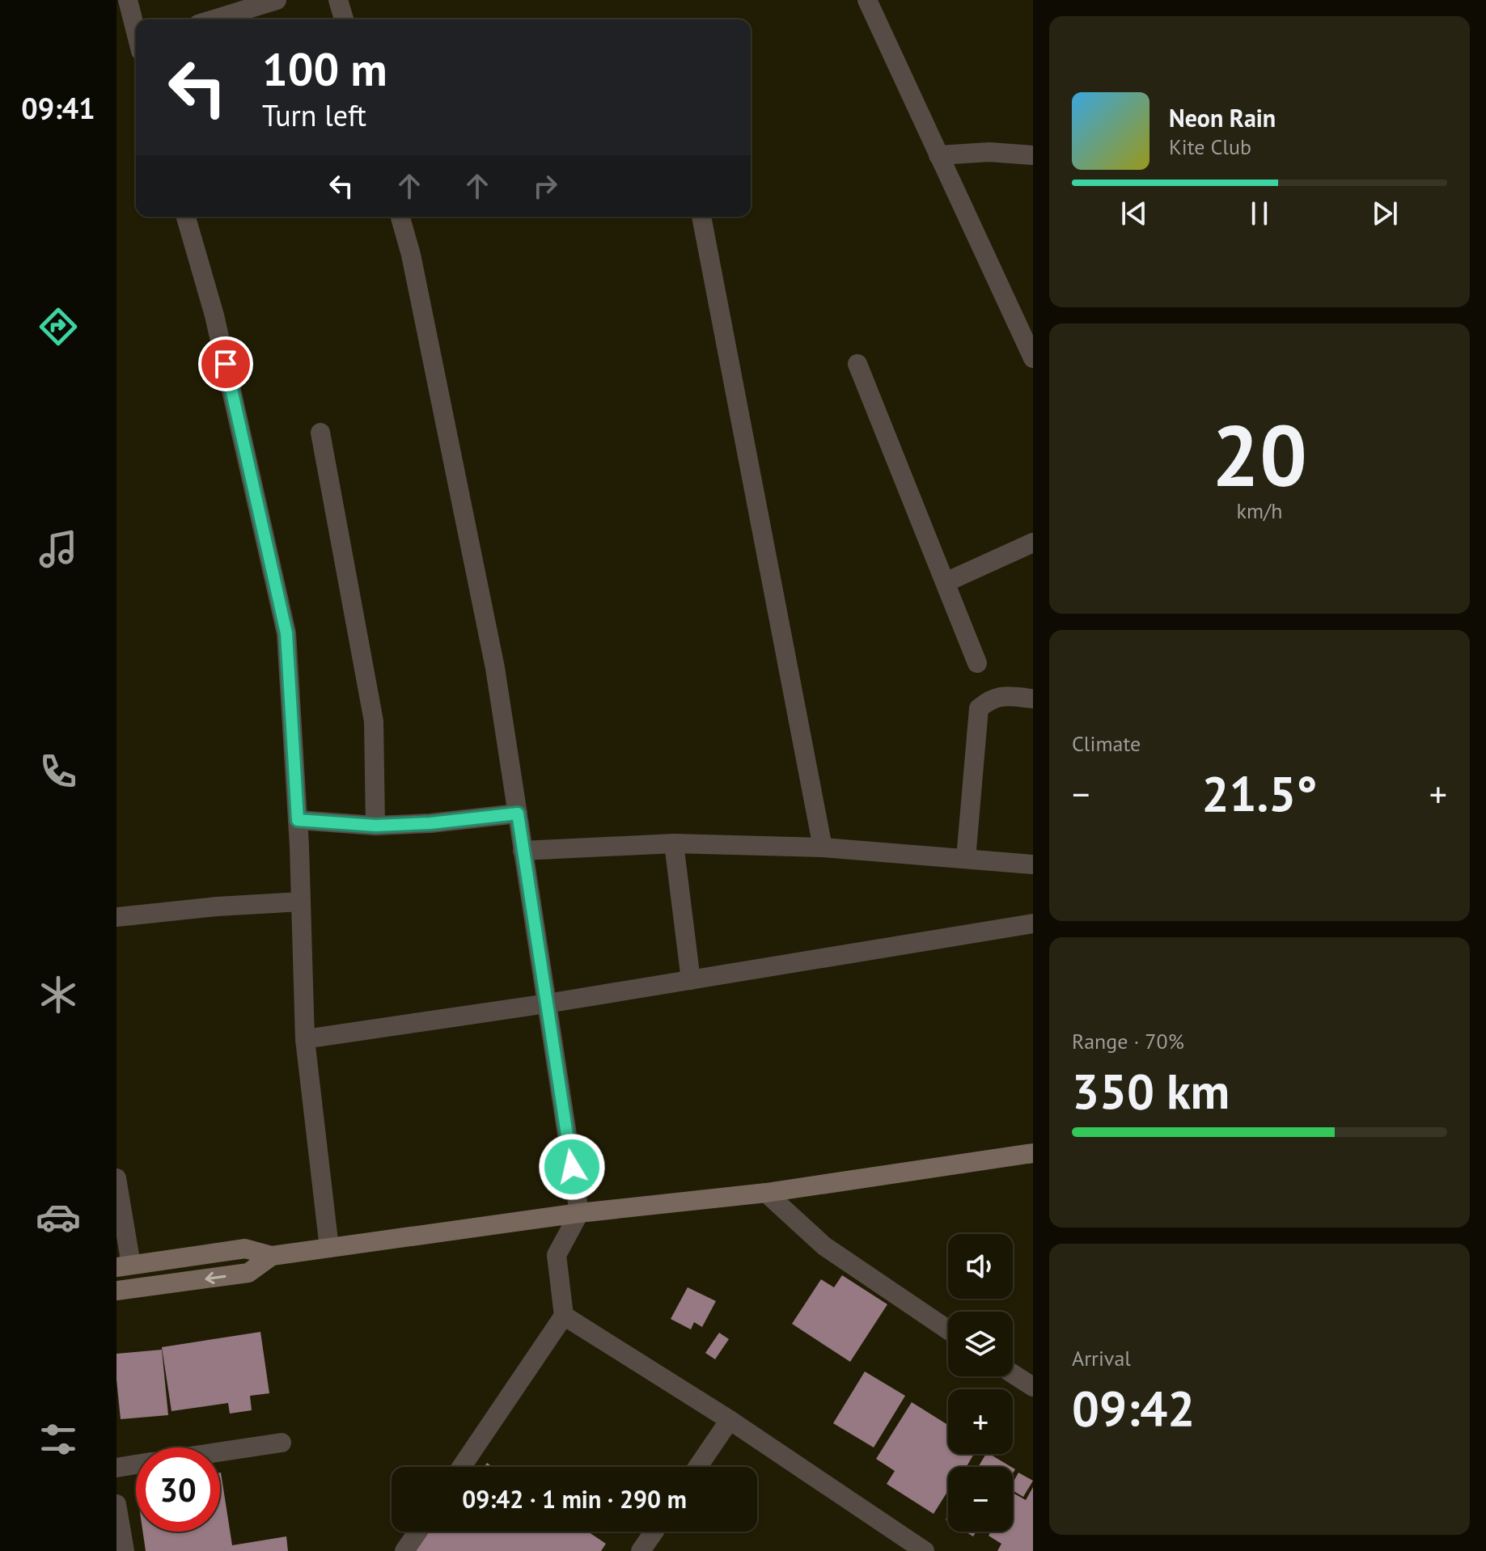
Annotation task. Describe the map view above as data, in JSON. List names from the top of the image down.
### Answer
{
  "page": {
    "tabs": "09:41",
    "turn": ["100 m", "Turn left"],
    "song": ["Neon Rain", "Kite Club"],
    "tile": [
      ["20", "km/h"],
      "Climate",
      ["Range · 70%", "350 km"],
      ["Arrival", "09:42"]
    ],
    "heat": ["−", "21.5°", "+"],
    "map_buttons": ["+", "−"],
    "limit": "30",
    "trip": "09:42 · 1 min · 290 m"
  }
}
